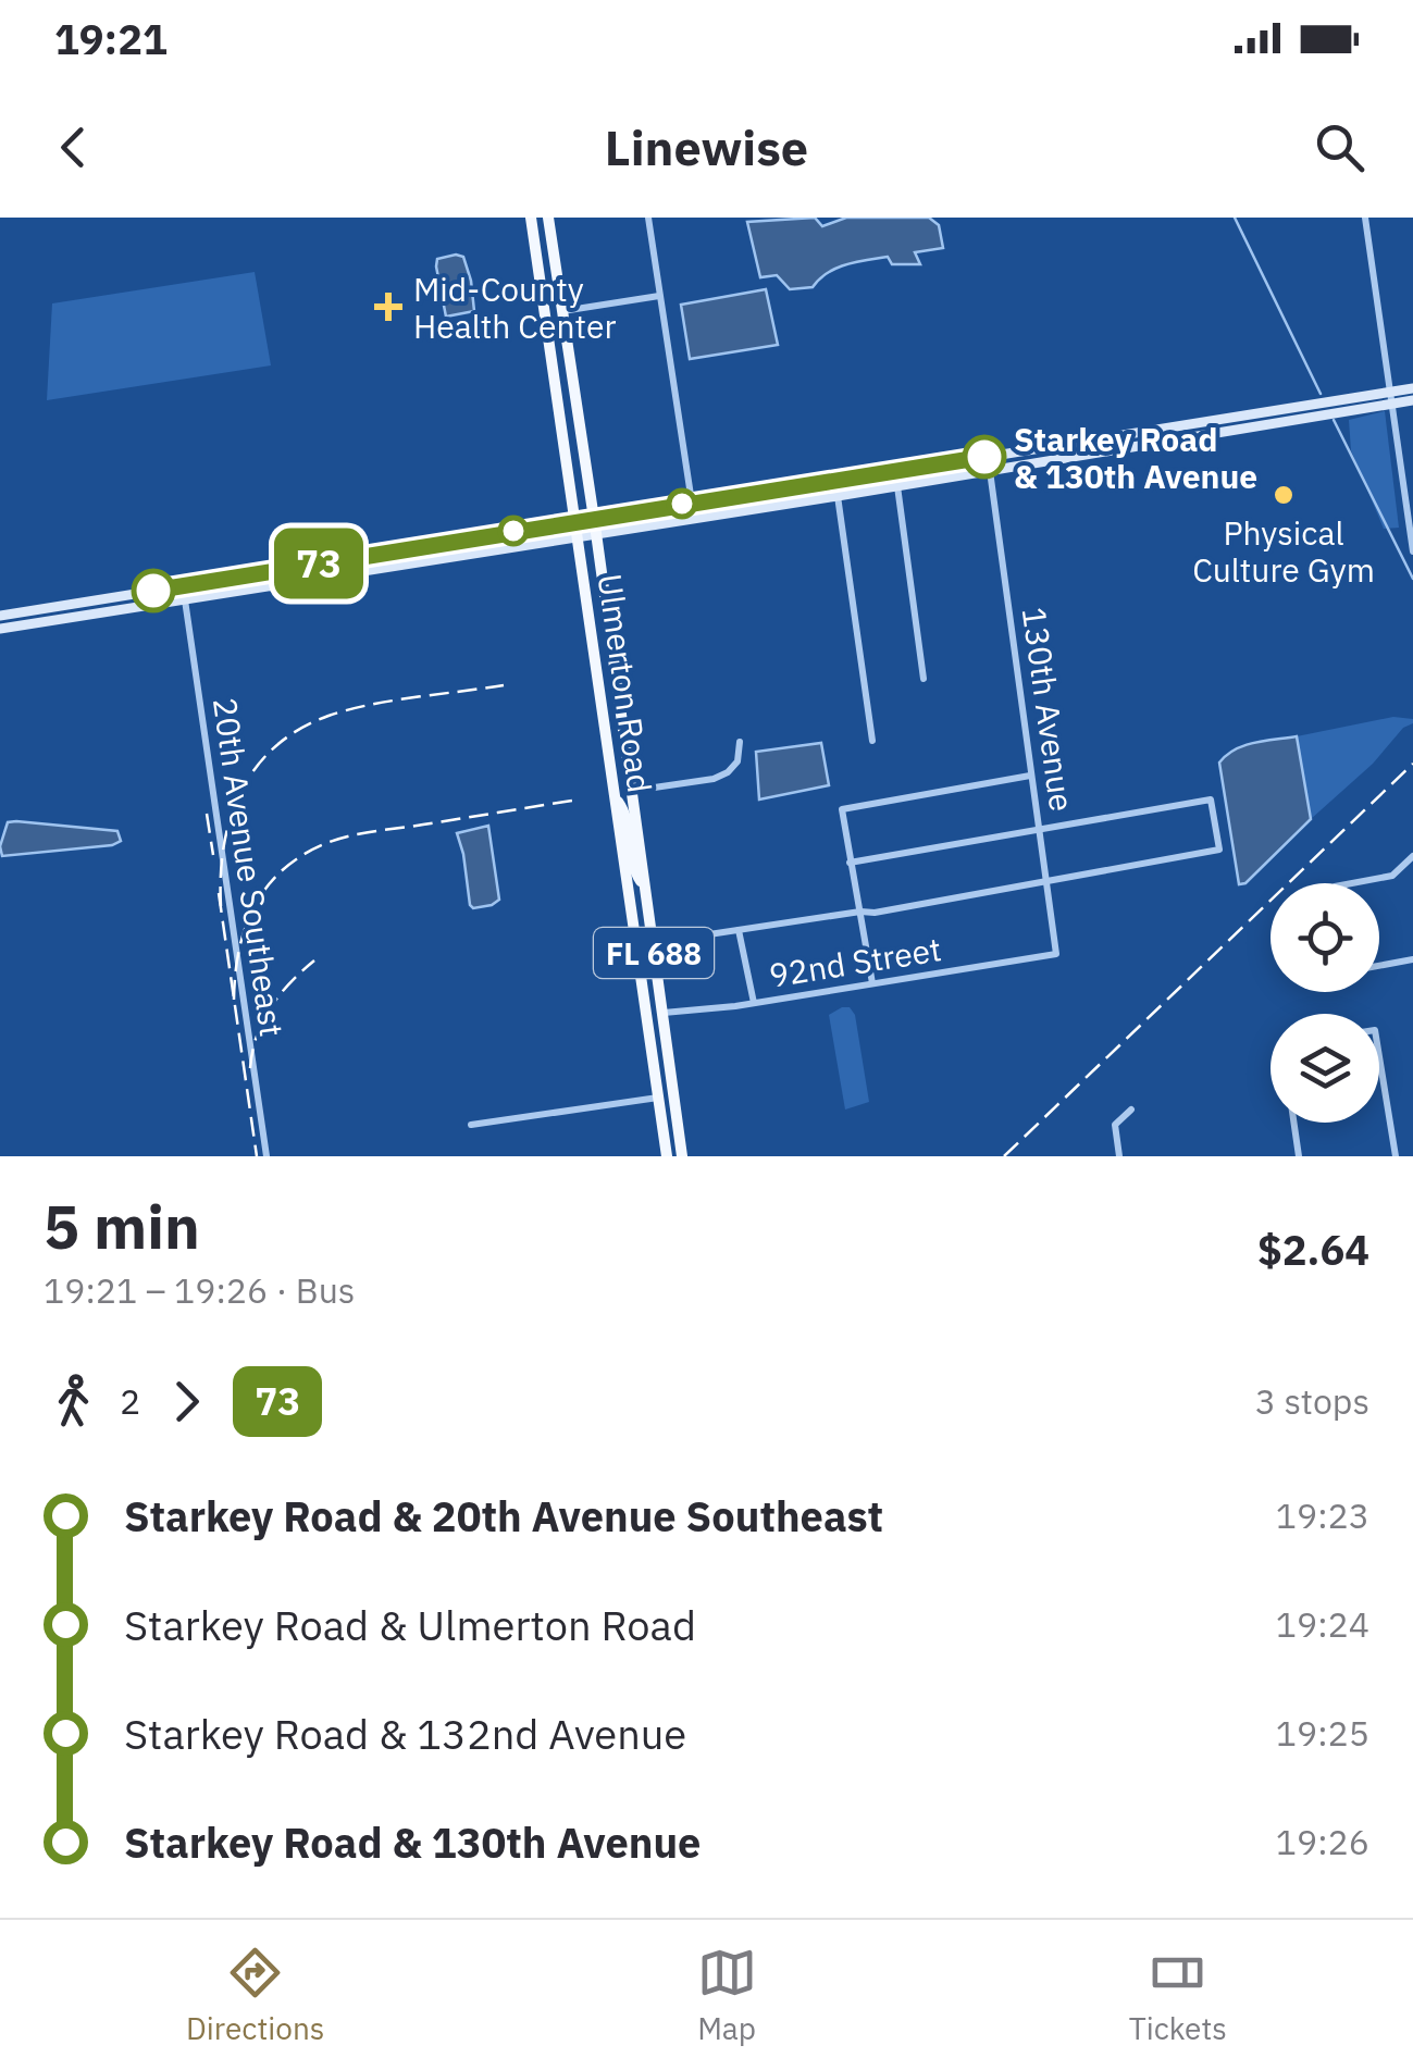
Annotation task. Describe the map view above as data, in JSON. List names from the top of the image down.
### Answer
{
  "streets": {
    "main road": ["Ulmerton Road", "FL 688"],
    "street": ["130th Avenue", "20th Avenue Southeast", "92nd Street"]
  },
  "crossings": [
    ["Ulmerton Road", "92nd Street"],
    ["130th Avenue", "92nd Street"]
  ],
  "places": {
    "health": ["Mid-County Health Center"],
    "other": ["Starkey Road & 130th Avenue", "Physical Culture Gym"]
  },
  "lines": ["bus line 73"],
  "page": {
    "status": "19:21",
    "header": "Linewise",
    "on_map": "73",
    "heading": ["5 min", "19:21 – 19:26 · Bus", "$2.64"],
    "legs": ["2", "73", "3 stops"],
    "list": [
      {
        "name": "Starkey Road & 20th Avenue Southeast",
        "value": "19:23"
      },
      {
        "name": "Starkey Road & Ulmerton Road",
        "value": "19:24"
      },
      {
        "name": "Starkey Road & 132nd Avenue",
        "value": "19:25"
      },
      {
        "name": "Starkey Road & 130th Avenue",
        "value": "19:26"
      }
    ],
    "tabs": ["Directions", "Map", "Tickets"]
  }
}
